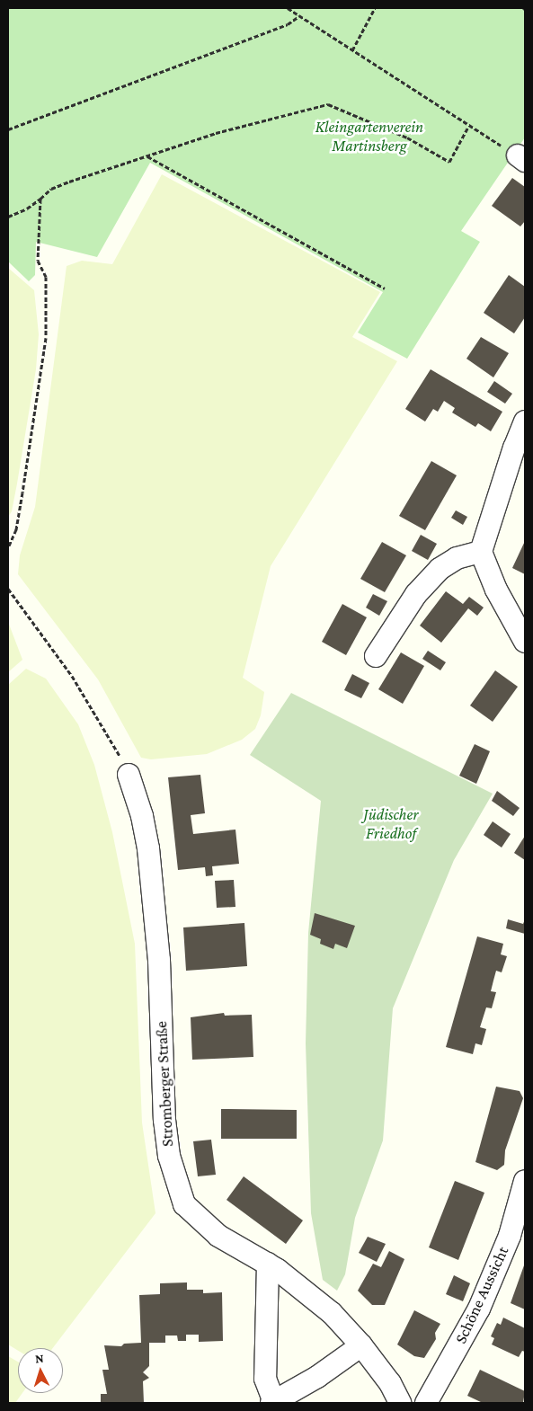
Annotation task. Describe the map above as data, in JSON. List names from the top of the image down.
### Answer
{
  "streets": {
    "street": ["Stromberger Straße", "Schöne Aussicht"]
  },
  "parks": ["Kleingartenverein Martinsberg", "Jüdischer Friedhof"],
  "north": "top"
}
